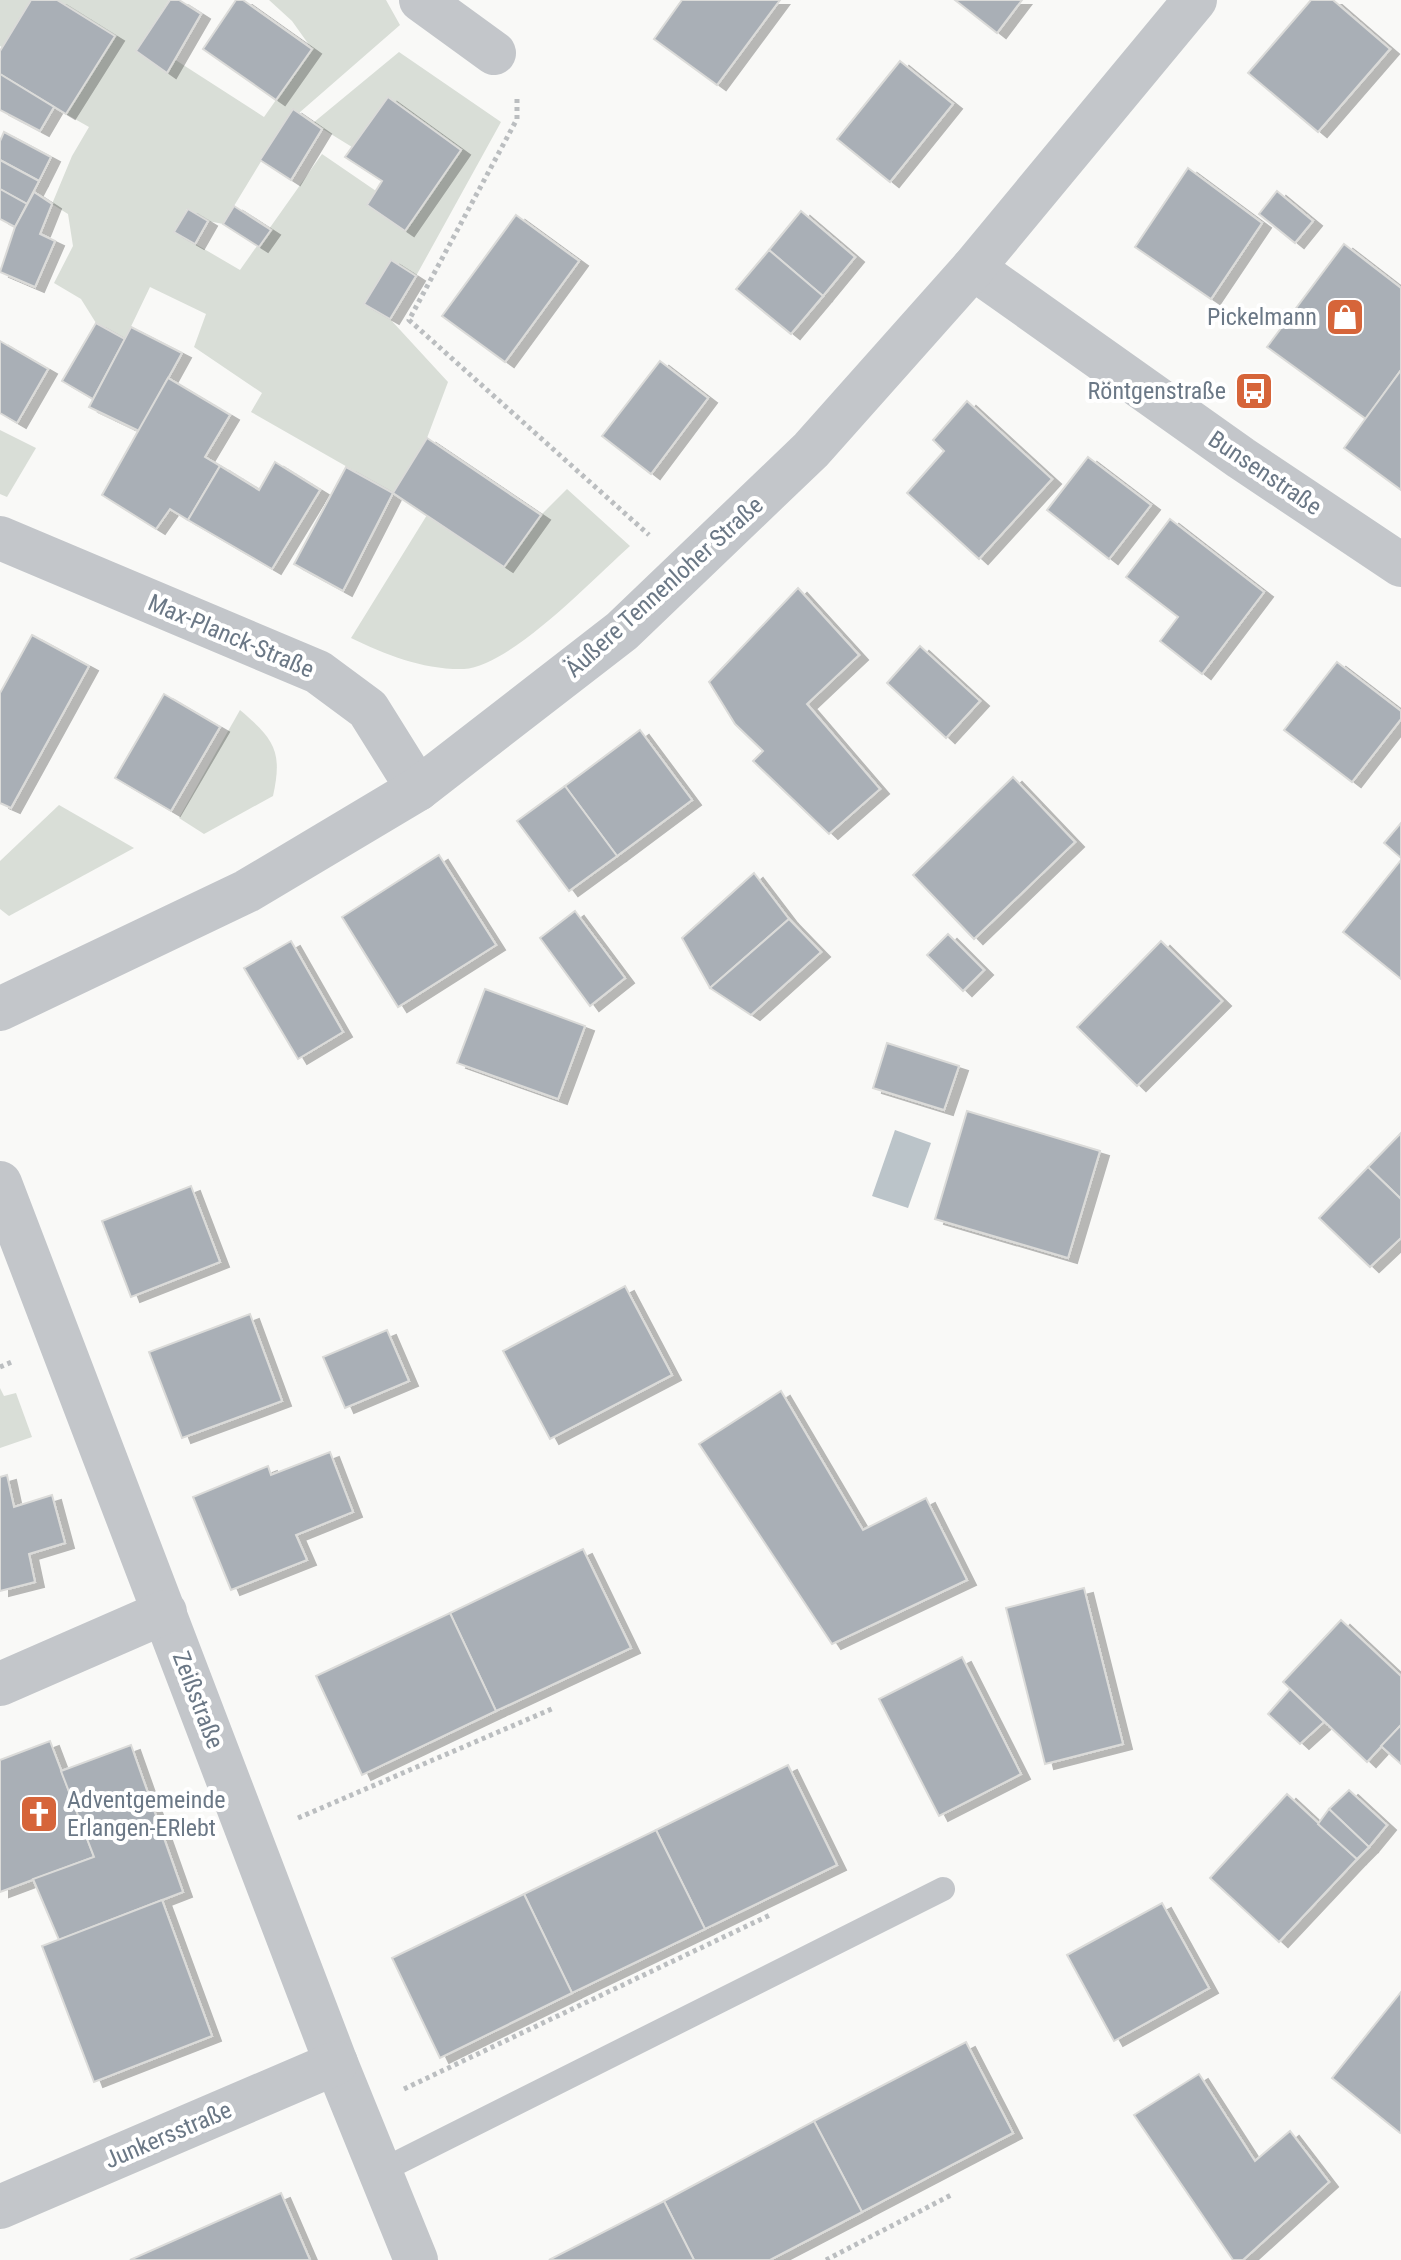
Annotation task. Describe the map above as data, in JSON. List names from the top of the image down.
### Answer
{
  "streets": {
    "street": [
      "Bunsenstraße",
      "Äußere Tennenloher Straße",
      "Max-Planck-Straße",
      "Zeißstraße",
      "Junkersstraße"
    ]
  },
  "crossings": [
    ["Bunsenstraße", "Äußere Tennenloher Straße"],
    ["Äußere Tennenloher Straße", "Max-Planck-Straße"],
    ["Zeißstraße", "Junkersstraße"]
  ],
  "places": {
    "shop": ["Pickelmann"],
    "bus stop": ["Röntgenstraße"],
    "church": ["Adventgemeinde Erlangen-ERlebt"]
  }
}
